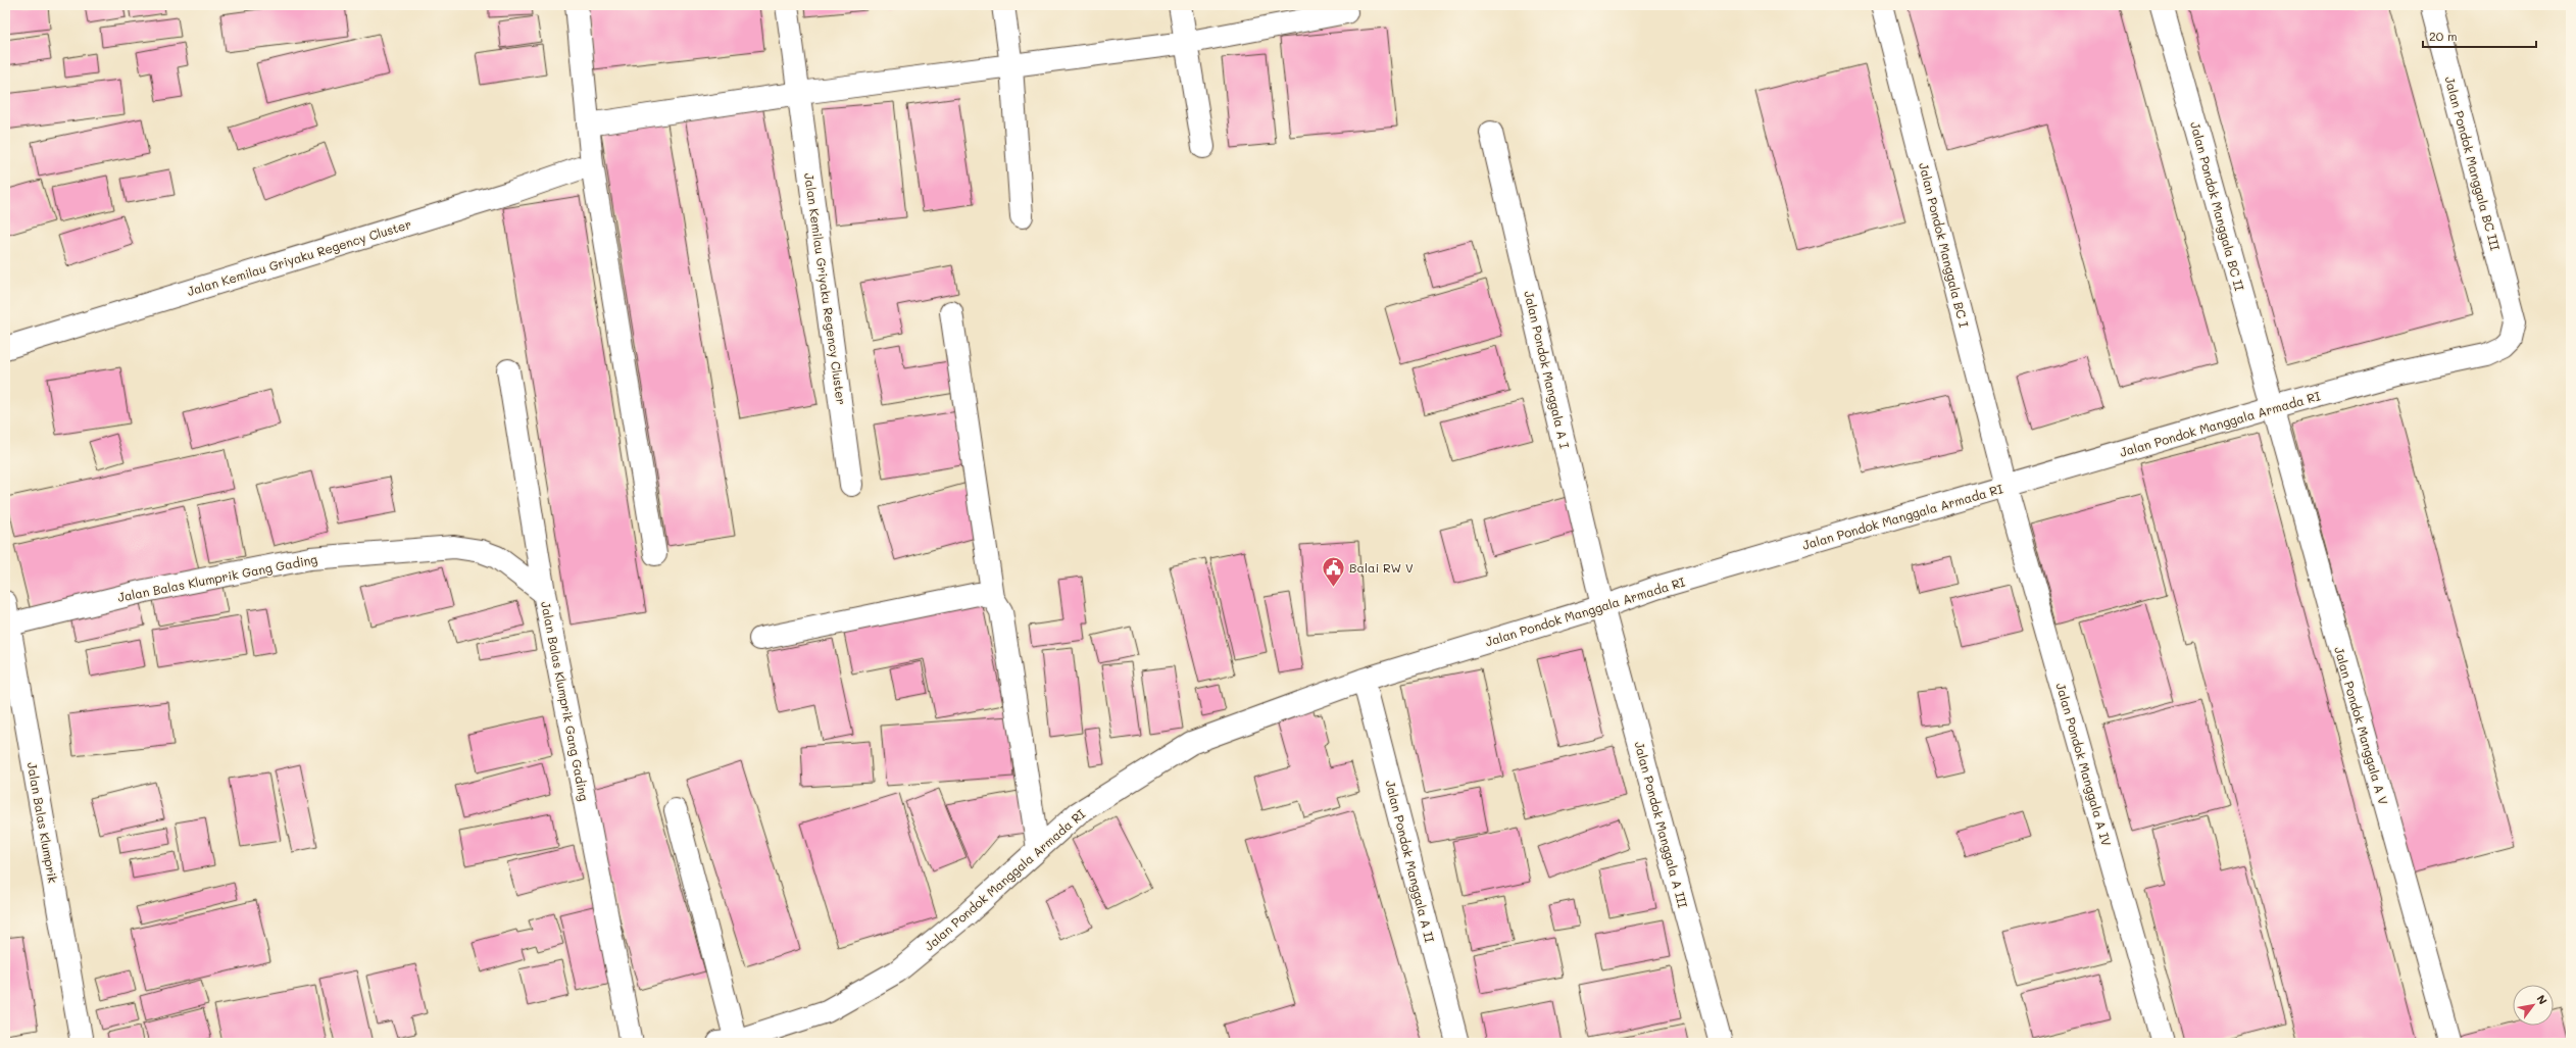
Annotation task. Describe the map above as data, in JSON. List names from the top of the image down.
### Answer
{
  "streets": {
    "street": [
      "Jalan Pondok Manggala BC III",
      "Jalan Pondok Manggala BC II",
      "Jalan Pondok Manggala BC I",
      "Jalan Kemilau Griyaku Regency Cluster",
      "Jalan Pondok Manggala A I",
      "Jalan Pondok Manggala Armada RI",
      "Jalan Balas Klumprik Gang Gading",
      "Jalan Pondok Manggala A V",
      "Jalan Pondok Manggala A IV",
      "Jalan Balas Klumprik",
      "Jalan Pondok Manggala A III",
      "Jalan Pondok Manggala A II"
    ]
  },
  "crossings": [
    ["Jalan Pondok Manggala BC III", "Jalan Pondok Manggala Armada RI"],
    ["Jalan Pondok Manggala BC II", "Jalan Pondok Manggala Armada RI"],
    ["Jalan Pondok Manggala BC II", "Jalan Pondok Manggala A V"],
    ["Jalan Pondok Manggala BC I", "Jalan Pondok Manggala Armada RI"],
    ["Jalan Pondok Manggala BC I", "Jalan Pondok Manggala A IV"],
    ["Jalan Pondok Manggala A I", "Jalan Pondok Manggala Armada RI"],
    ["Jalan Pondok Manggala A I", "Jalan Pondok Manggala A III"],
    ["Jalan Pondok Manggala Armada RI", "Jalan Pondok Manggala A V"],
    ["Jalan Pondok Manggala Armada RI", "Jalan Pondok Manggala A IV"],
    ["Jalan Pondok Manggala Armada RI", "Jalan Pondok Manggala A III"],
    ["Jalan Pondok Manggala Armada RI", "Jalan Pondok Manggala A II"],
    ["Jalan Balas Klumprik Gang Gading", "Jalan Balas Klumprik"]
  ],
  "places": {
    "public building": ["Balai RW V"]
  },
  "scale_bar": "20 m",
  "north": "top right"
}
